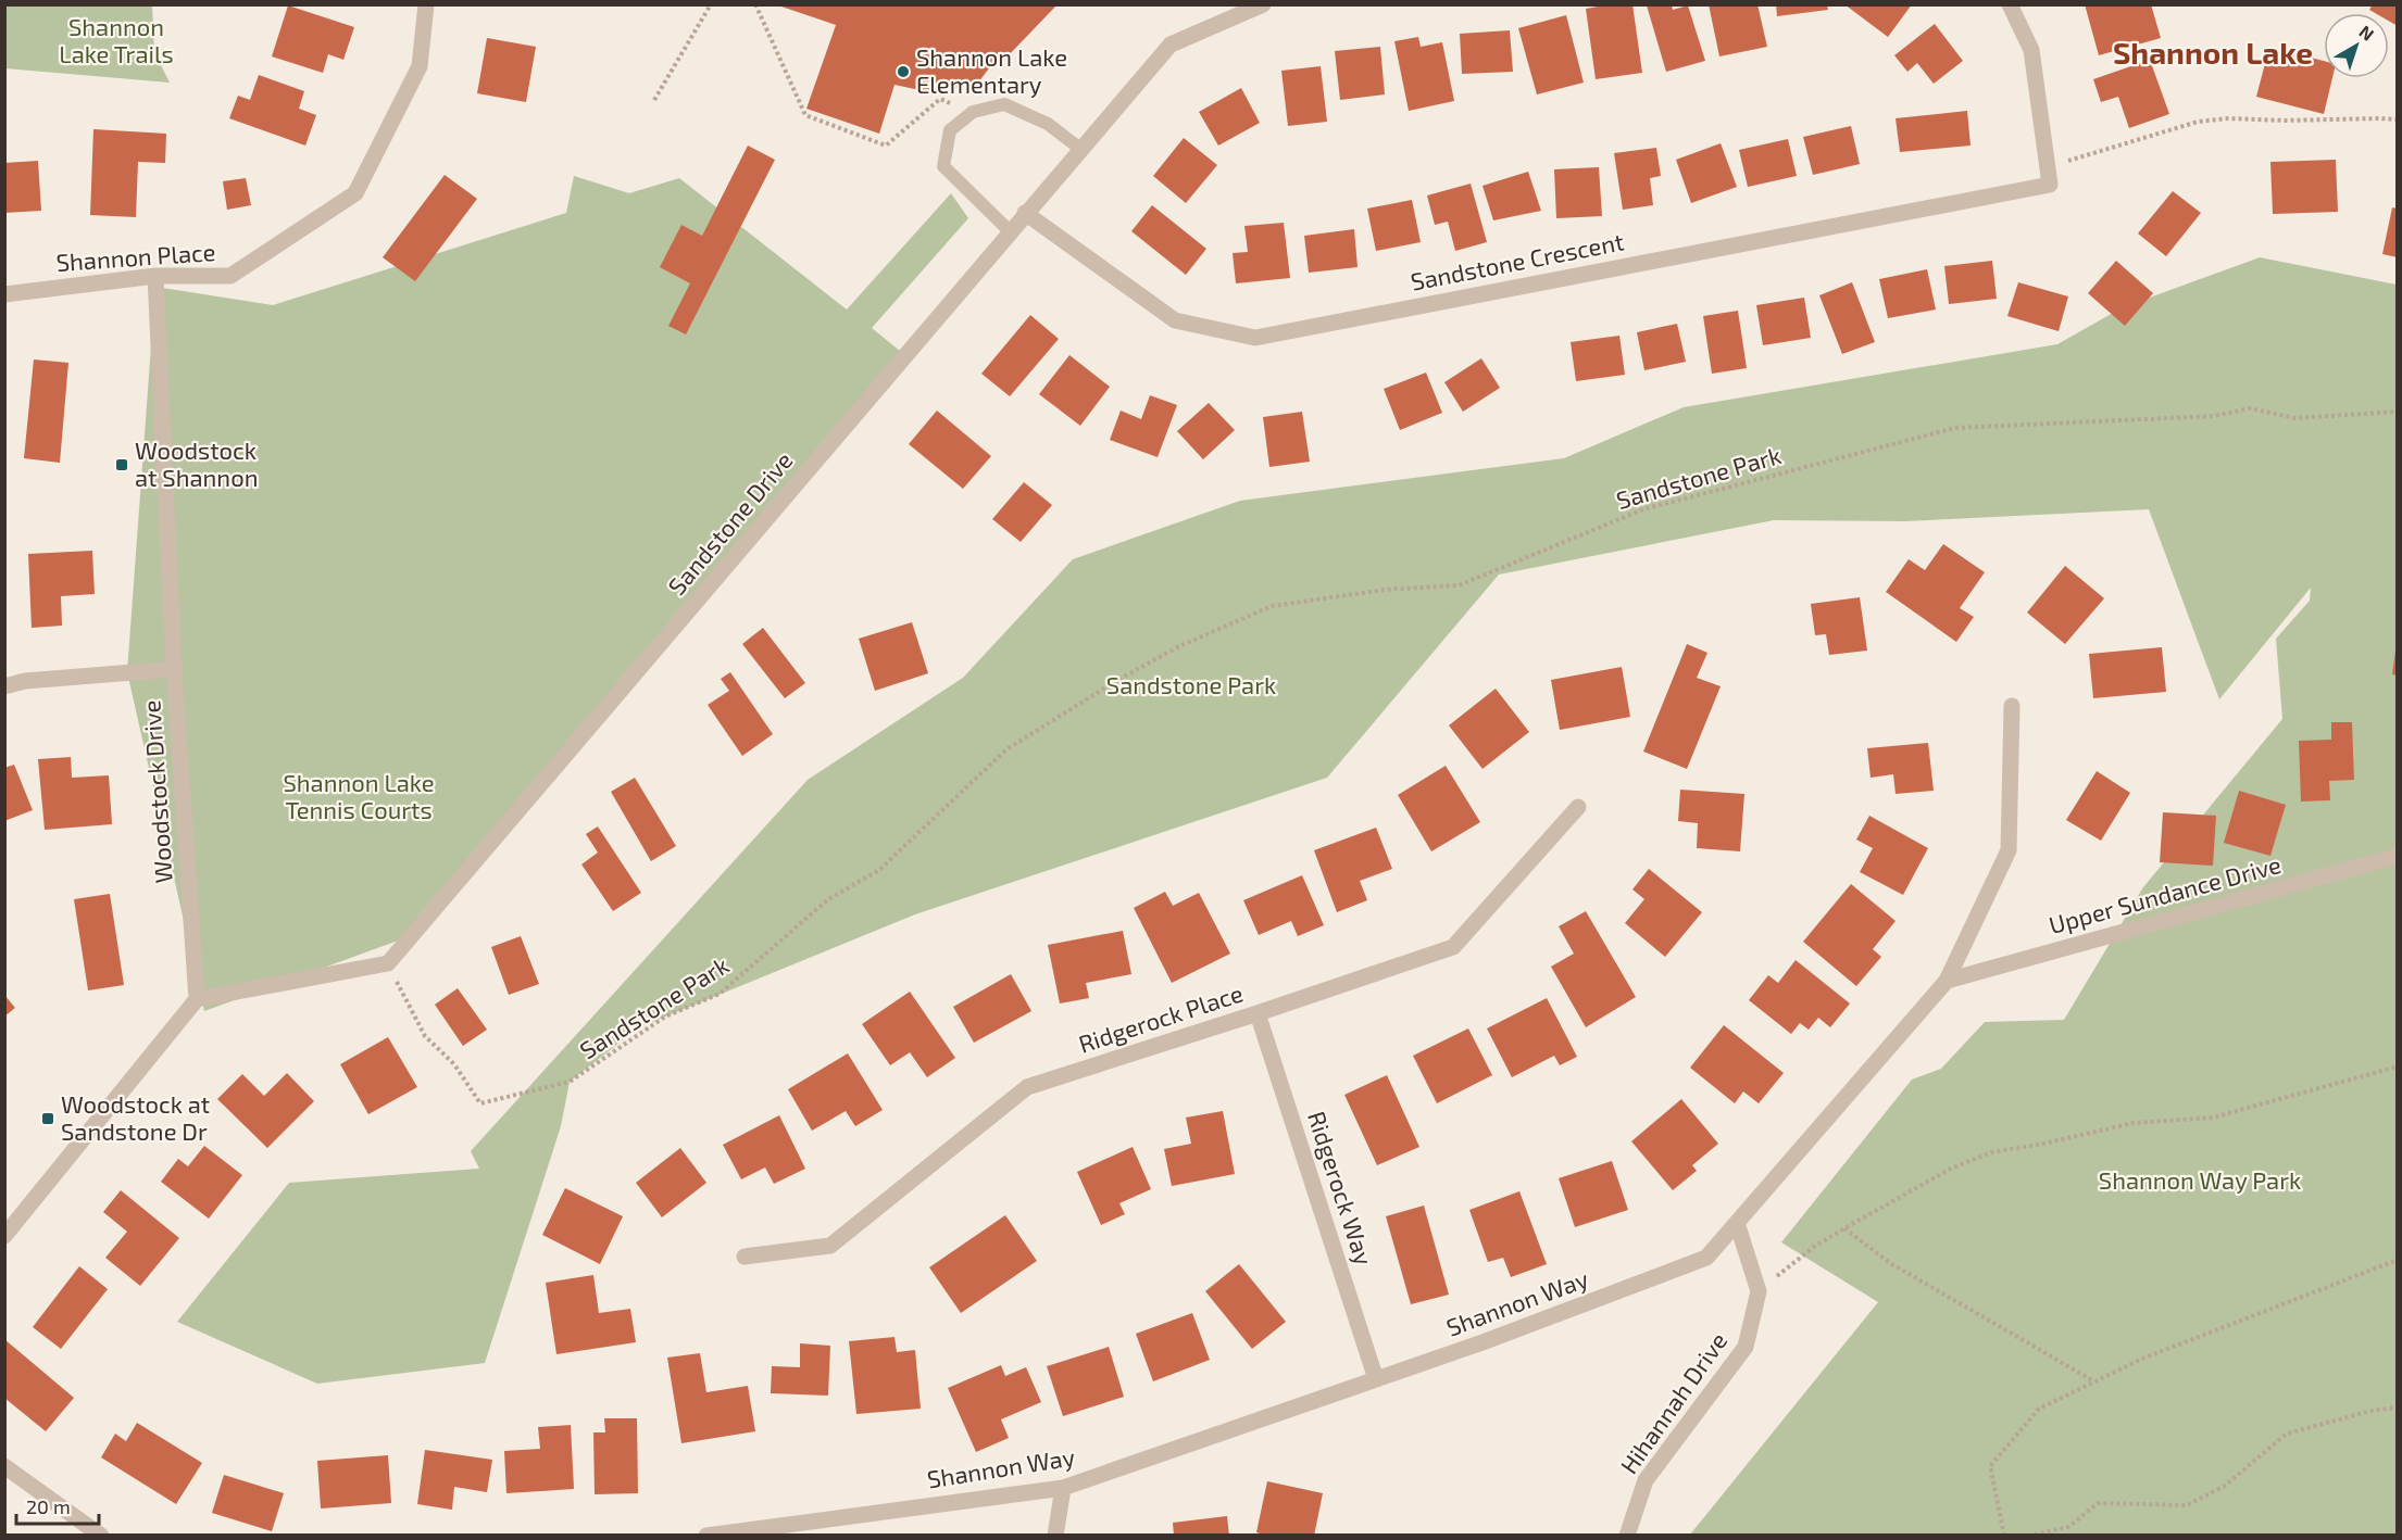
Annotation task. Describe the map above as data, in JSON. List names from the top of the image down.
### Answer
{
  "streets": {
    "street": [
      "Shannon Place",
      "Sandstone Crescent",
      "Sandstone Drive",
      "Woodstock Drive",
      "Upper Sundance Drive",
      "Ridgerock Place",
      "Ridgerock Way",
      "Shannon Way",
      "Hihannah Drive"
    ],
    "path": ["Sandstone Park"]
  },
  "crossings": [
    ["Shannon Place", "Woodstock Drive"],
    ["Sandstone Crescent", "Sandstone Drive"],
    ["Sandstone Park", "Sandstone Drive"],
    ["Upper Sundance Drive", "Shannon Way"],
    ["Ridgerock Place", "Ridgerock Way"],
    ["Ridgerock Way", "Shannon Way"]
  ],
  "districts": ["Shannon Lake"],
  "parks": [
    "Shannon Lake Trails",
    "Sandstone Park",
    "Shannon Lake Tennis Courts",
    "Shannon Way Park"
  ],
  "places": {
    "other": ["Shannon Lake Elementary"],
    "transit": ["Woodstock at Shannon", "Woodstock at Sandstone Dr"]
  },
  "scale_bar": "20 m",
  "north": "top right"
}
